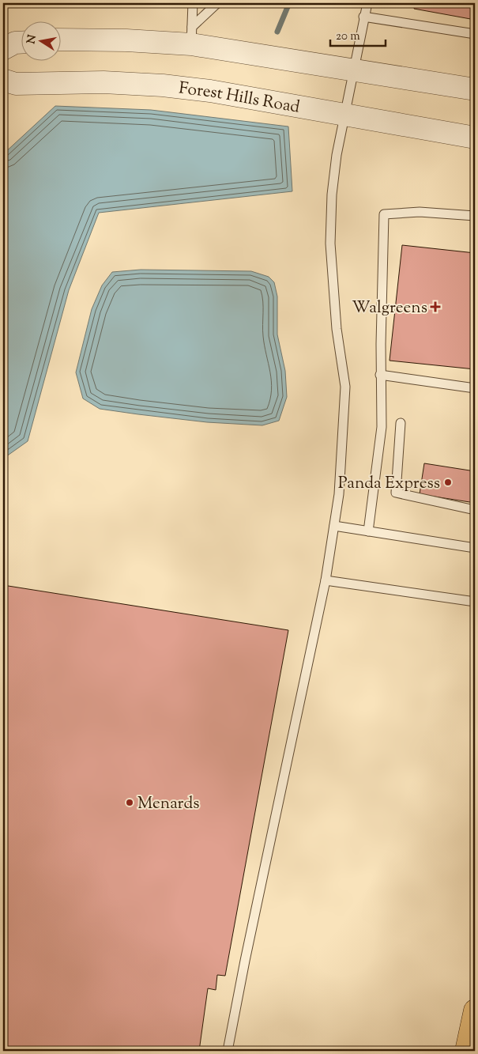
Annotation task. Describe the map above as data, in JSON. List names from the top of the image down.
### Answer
{
  "streets": {
    "street": ["Forest Hills Road"]
  },
  "places": {
    "health": ["Walgreens"],
    "other": ["Panda Express", "Menards"]
  },
  "scale_bar": "20 m",
  "north": "left"
}
